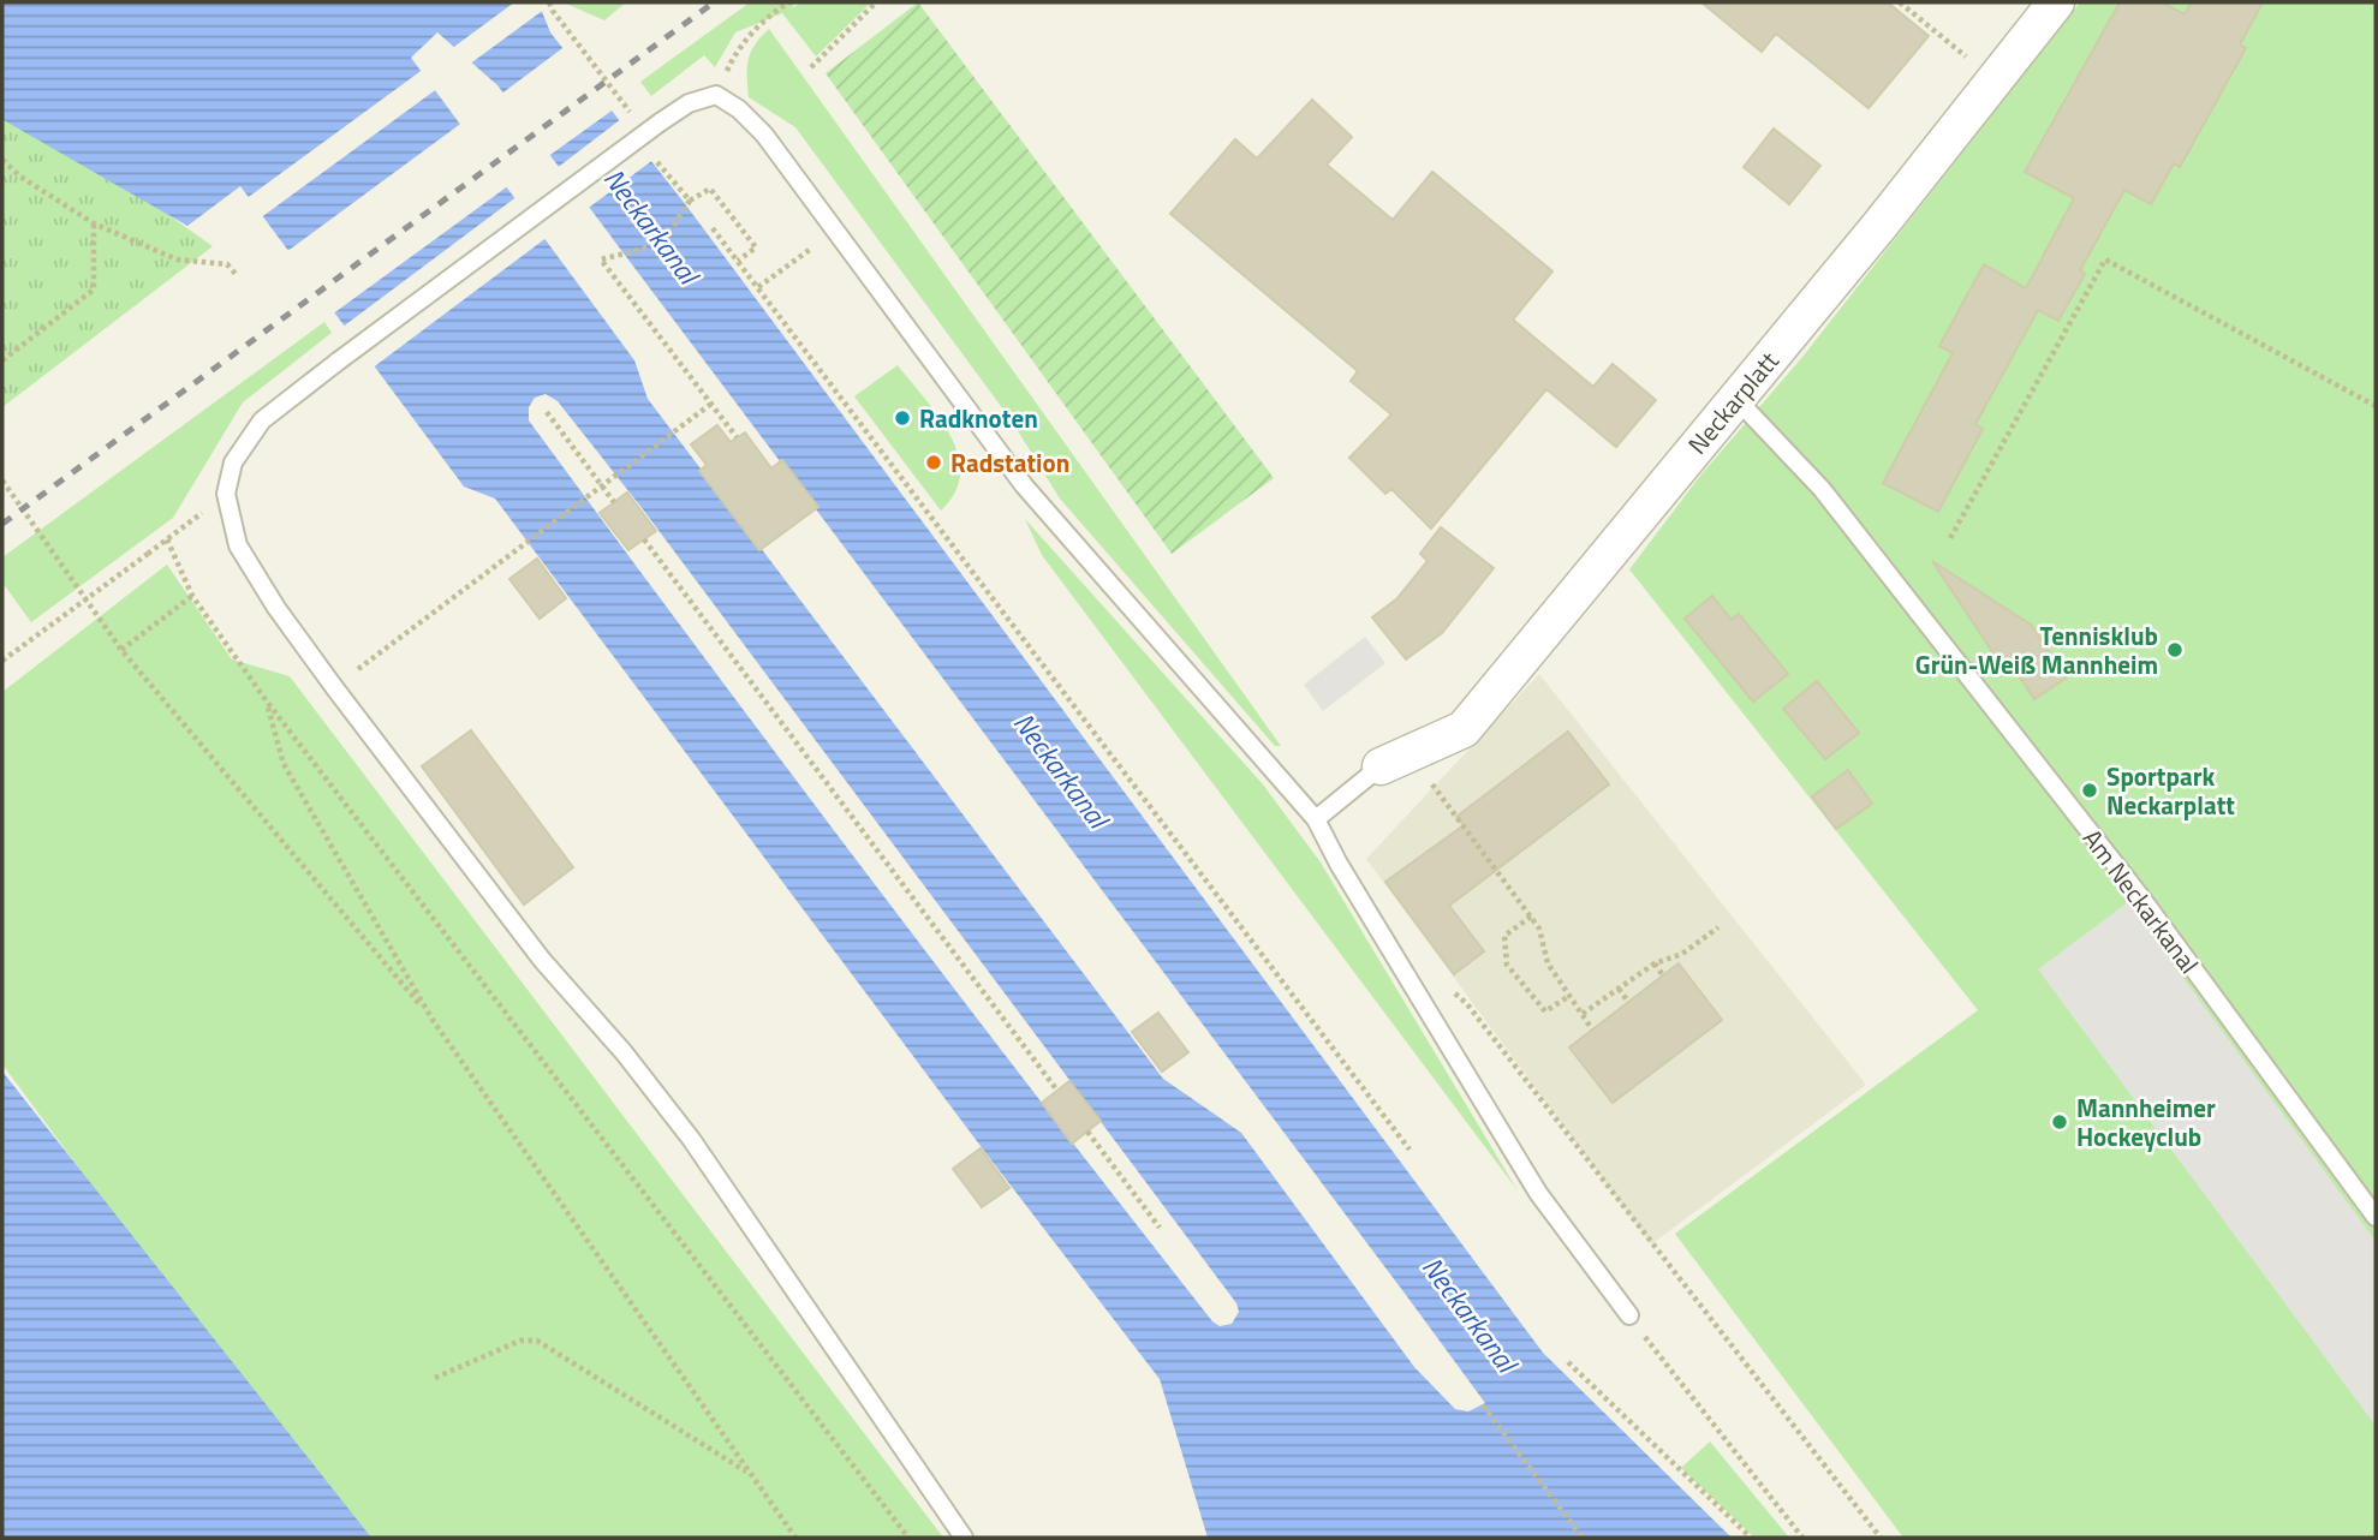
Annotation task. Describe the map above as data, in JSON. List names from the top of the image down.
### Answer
{
  "streets": {
    "street": ["Neckarplatt"],
    "lane": ["Am Neckarkanal"]
  },
  "crossings": [
    ["Neckarplatt", "Am Neckarkanal"]
  ],
  "water": ["Neckarkanal"],
  "places": [
    "Radknoten",
    "Radstation",
    "Tennisklub Grün-Weiß Mannheim",
    "Sportpark Neckarplatt",
    "Mannheimer Hockeyclub"
  ]
}
